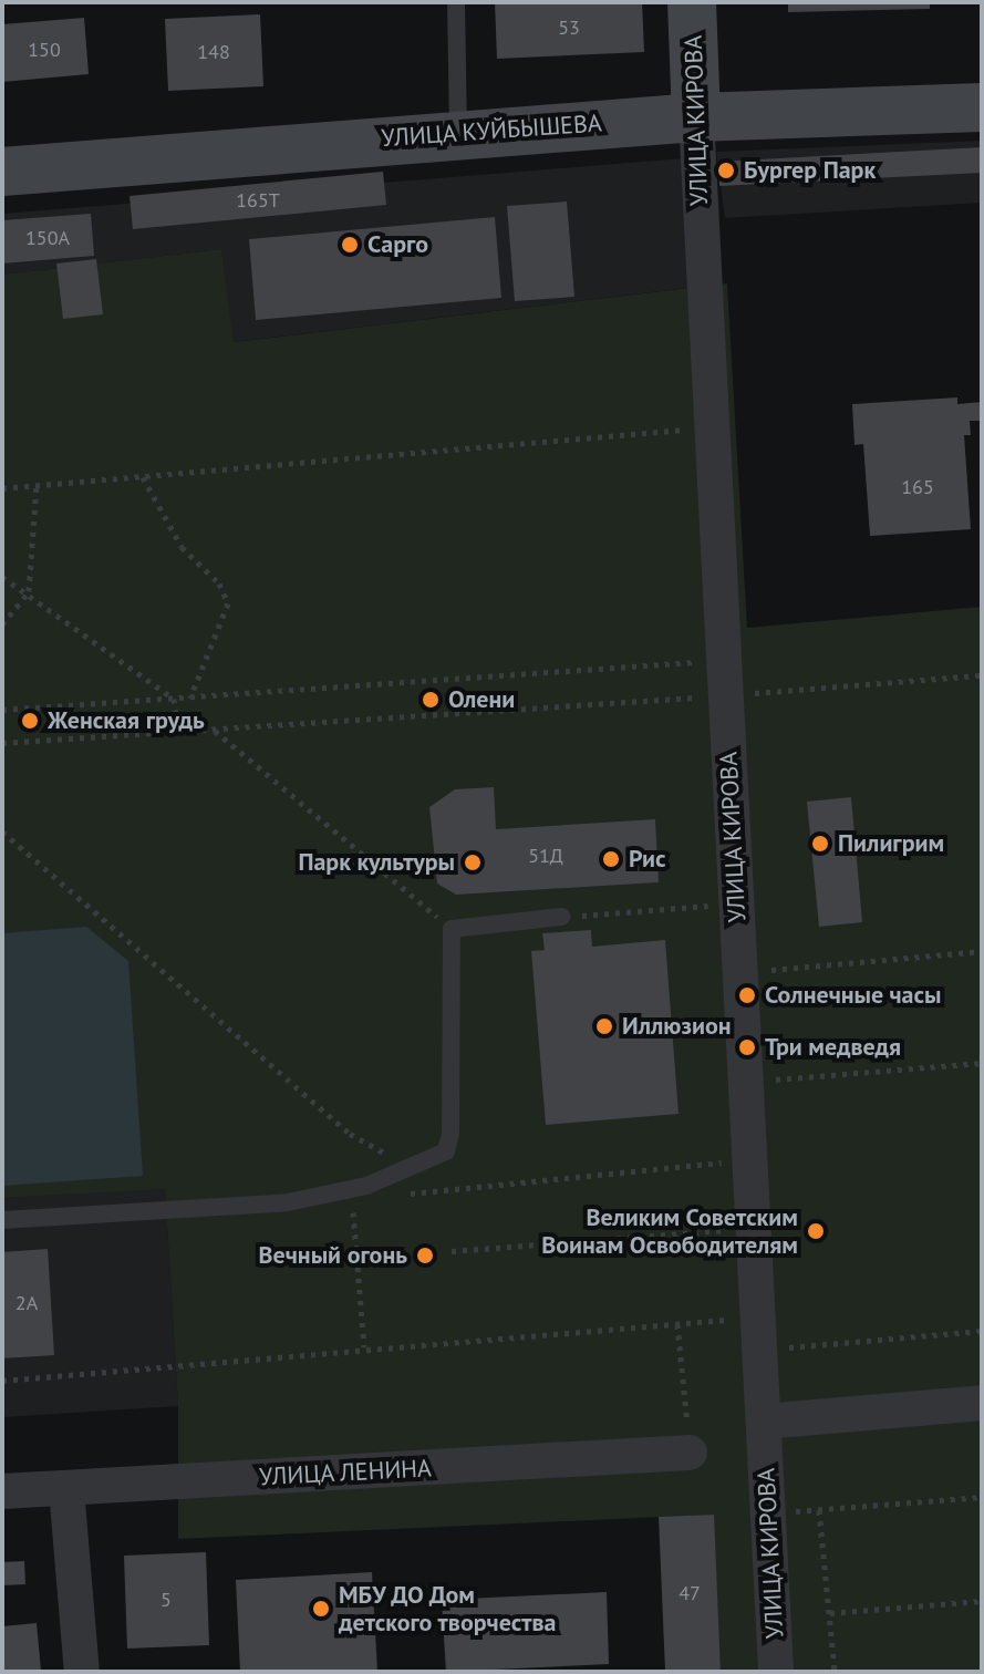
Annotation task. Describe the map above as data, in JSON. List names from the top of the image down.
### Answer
{
  "streets": {
    "main road": ["УЛИЦА КИРОВА", "УЛИЦА КУЙБЫШЕВА"],
    "street": ["УЛИЦА ЛЕНИНА"]
  },
  "crossings": [
    ["УЛИЦА КИРОВА", "УЛИЦА КУЙБЫШЕВА"]
  ],
  "places": [
    "Бургер Парк",
    "Сарго",
    "Олени",
    "Женская грудь",
    "Пилигрим",
    "Рис",
    "Парк культуры",
    "Солнечные часы",
    "Иллюзион",
    "Три медведя",
    "Великим Советским Воинам Освободителям",
    "Вечный огонь",
    "МБУ ДО Дом детского творчества"
  ],
  "house_numbers": [
    "53",
    "150",
    "148",
    "165Т",
    "150А",
    "165",
    "51Д",
    "2А",
    "47",
    "5"
  ]
}
